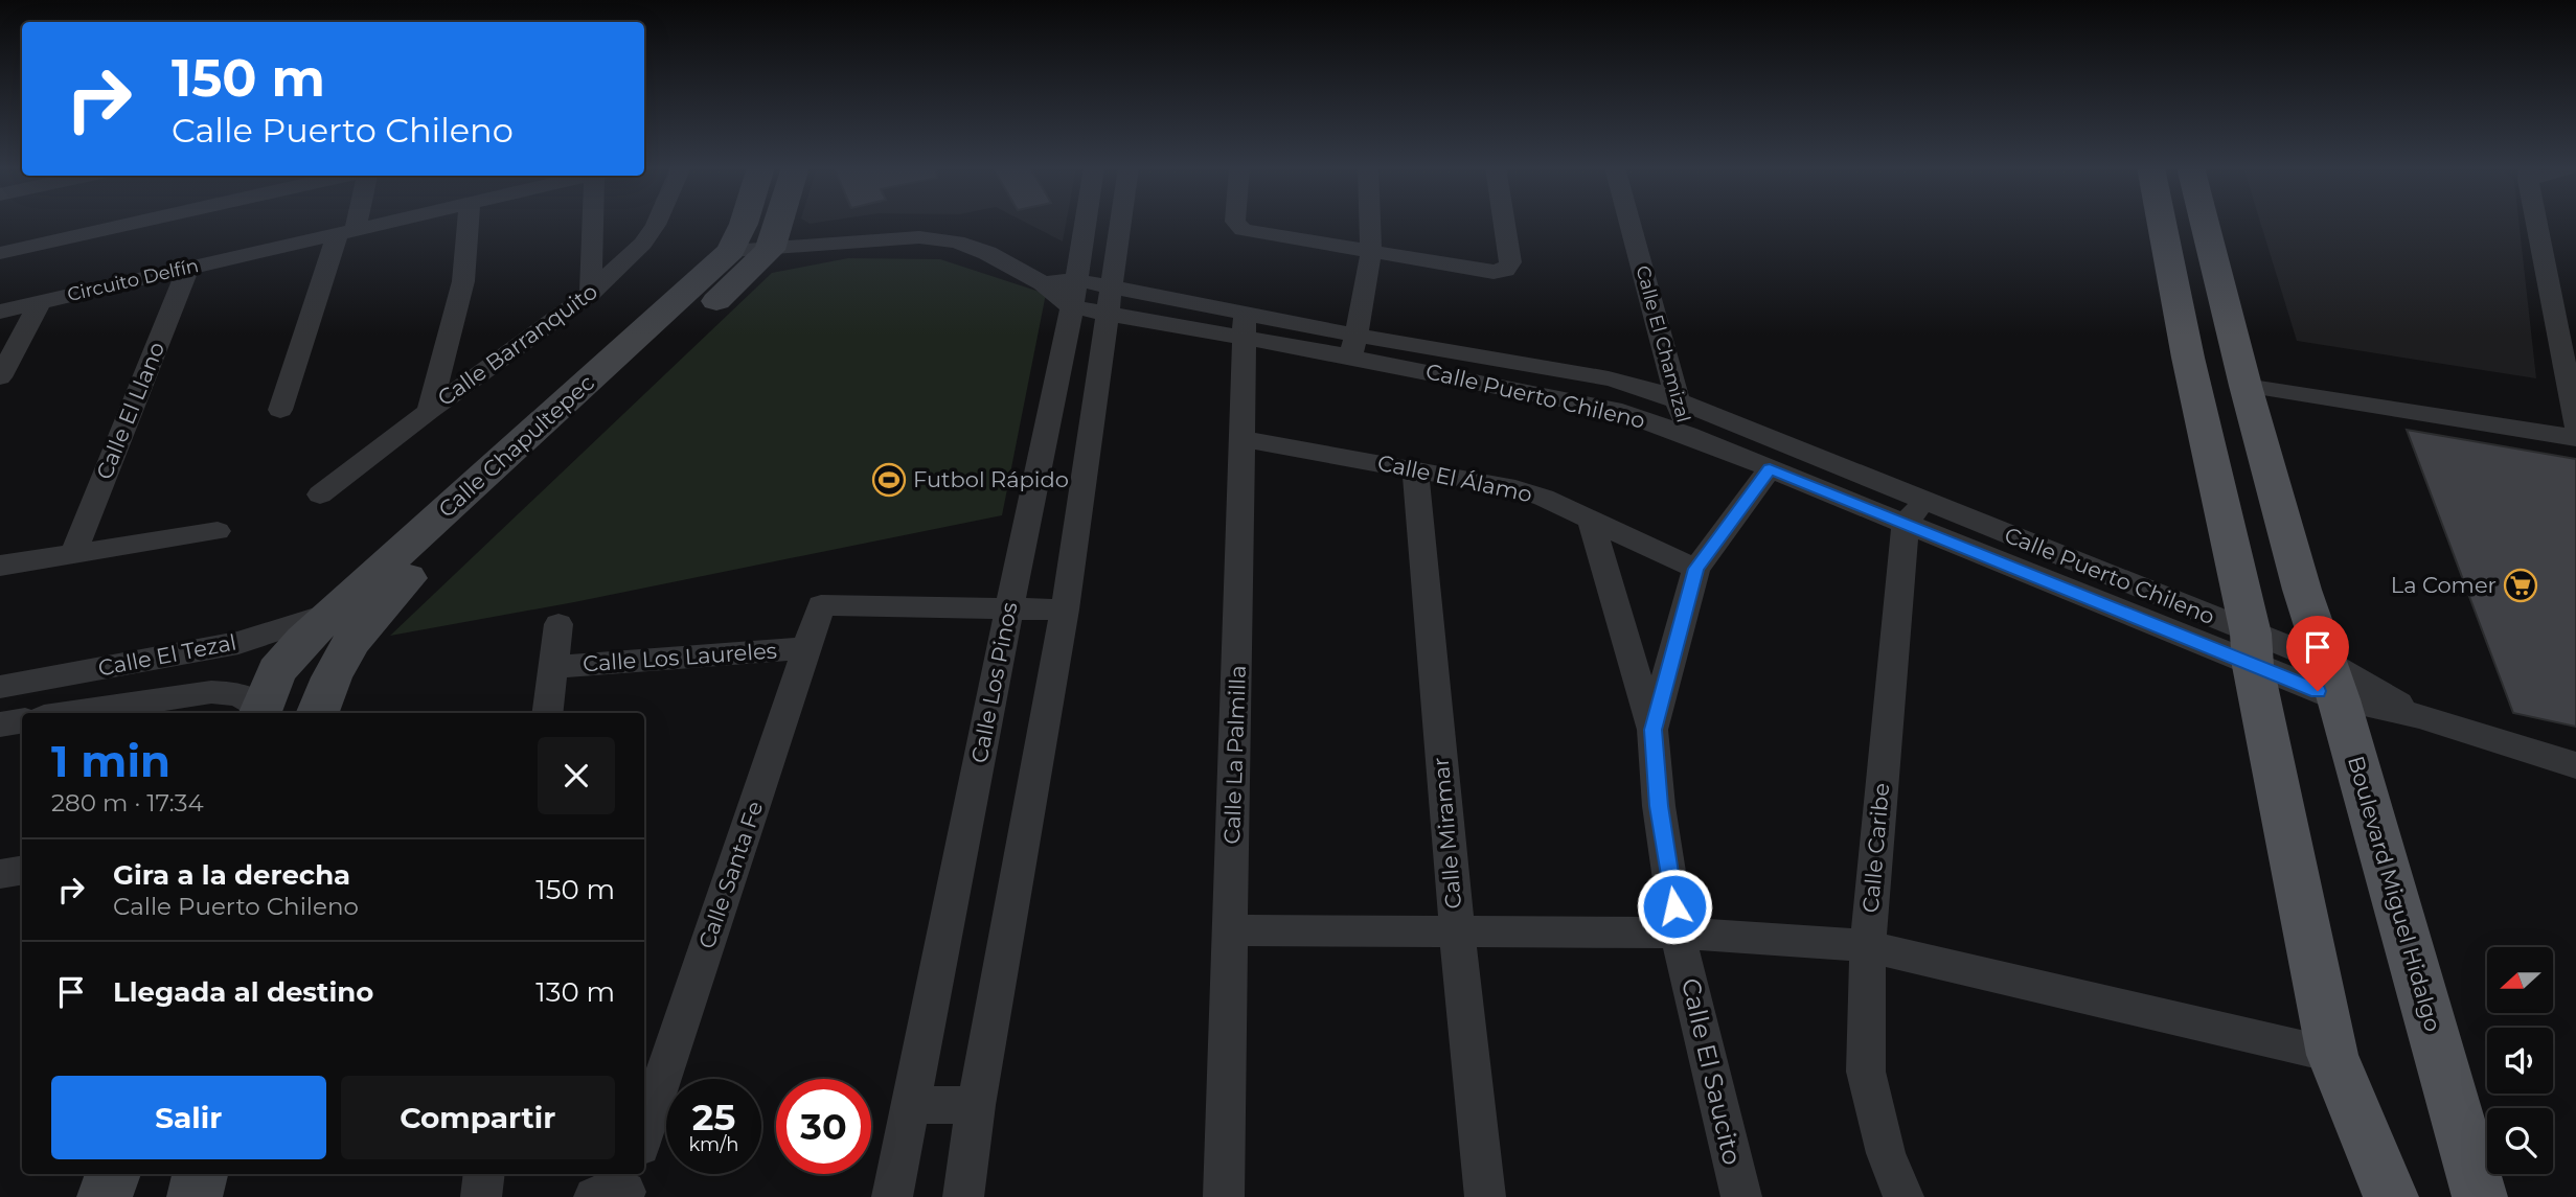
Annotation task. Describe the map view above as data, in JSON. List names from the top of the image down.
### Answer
{
  "streets": {
    "main road": ["Boulevard Miguel Hidalgo"],
    "street": [
      "Circuito Delfín",
      "Calle El Chamizal",
      "Calle Barranquito",
      "Calle Puerto Chileno",
      "Calle El Llano",
      "Calle Chapultepec",
      "Calle El Álamo",
      "Calle El Tezal",
      "Calle Los Laureles",
      "Calle Los Pinos",
      "Calle La Palmilla",
      "Calle Miramar",
      "Calle Caribe",
      "Calle Santa Fe",
      "Calle El Saucito"
    ]
  },
  "crossings": [
    ["Circuito Delfín", "Calle El Llano"],
    ["Calle El Chamizal", "Calle Puerto Chileno"],
    ["Calle Puerto Chileno", "Calle Chapultepec"],
    ["Calle Puerto Chileno", "Calle Los Pinos"],
    ["Calle Puerto Chileno", "Calle La Palmilla"],
    ["Calle Puerto Chileno", "Calle Caribe"],
    ["Calle Puerto Chileno", "Boulevard Miguel Hidalgo"],
    ["Calle Puerto Chileno", "Calle El Saucito"],
    ["Calle Chapultepec", "Calle El Tezal"],
    ["Calle El Álamo", "Calle La Palmilla"],
    ["Calle El Álamo", "Calle Miramar"],
    ["Calle El Álamo", "Calle El Saucito"],
    ["Calle Los Laureles", "Calle Santa Fe"],
    ["Calle Los Pinos", "Calle Santa Fe"]
  ],
  "places": {
    "sports": ["Futbol Rápido"],
    "supermarket": ["La Comer"]
  },
  "north": "left",
  "page": {
    "turn": ["150 m", "Calle Puerto Chileno"],
    "heading": ["1 min", "280 m · 17:34"],
    "list": [
      {
        "name": "Gira a la derecha",
        "note": "Calle Puerto Chileno",
        "value": "150 m"
      },
      {
        "name": "Llegada al destino",
        "value": "130 m"
      }
    ],
    "buttons": ["Salir", "Compartir"],
    "speed": "25 km/h",
    "limit": "30"
  }
}
